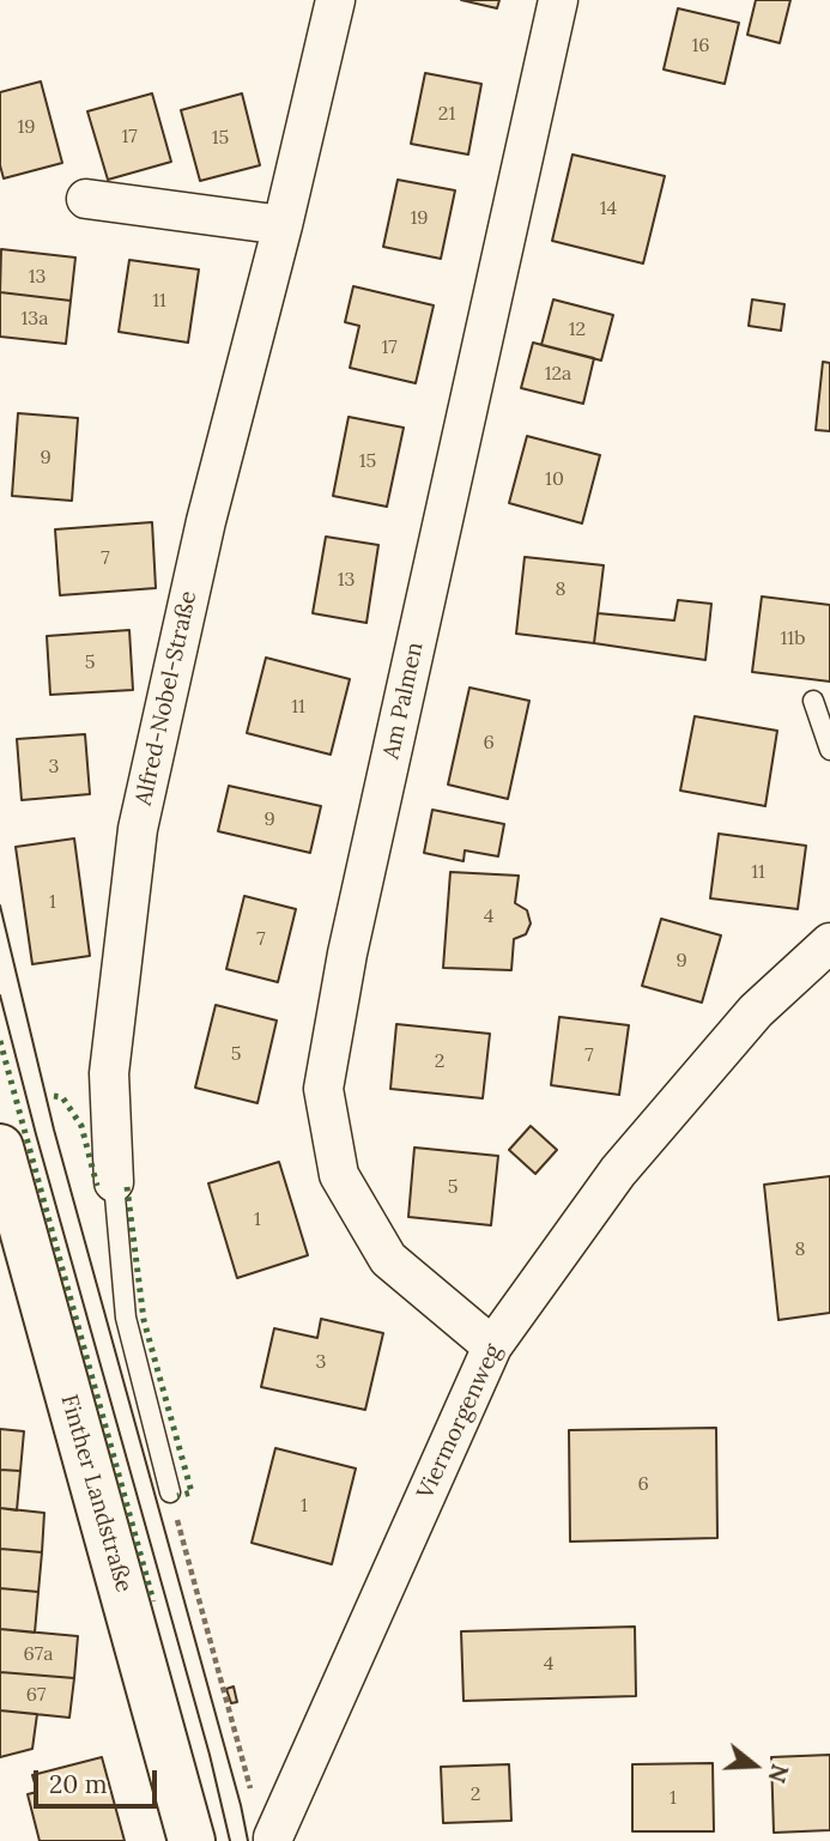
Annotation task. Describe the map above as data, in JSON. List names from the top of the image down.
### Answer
{
  "streets": {
    "main road": ["Finther Landstraße"],
    "street": ["Alfred-Nobel-Straße", "Am Palmen", "Viermorgenweg"]
  },
  "crossings": [
    ["Am Palmen", "Viermorgenweg"]
  ],
  "house_numbers": [
    "16",
    "21",
    "19",
    "17",
    "15",
    "14",
    "19",
    "13",
    "11",
    "13a",
    "12",
    "17",
    "12a",
    "9",
    "15",
    "10",
    "7",
    "13",
    "8",
    "11b",
    "5",
    "11",
    "6",
    "3",
    "9",
    "11",
    "1",
    "4",
    "7",
    "9",
    "5",
    "7",
    "2",
    "5",
    "1",
    "8",
    "3",
    "6",
    "1",
    "67a",
    "4",
    "67",
    "2",
    "1"
  ],
  "scale_bar": "20 m",
  "north": "right"
}
